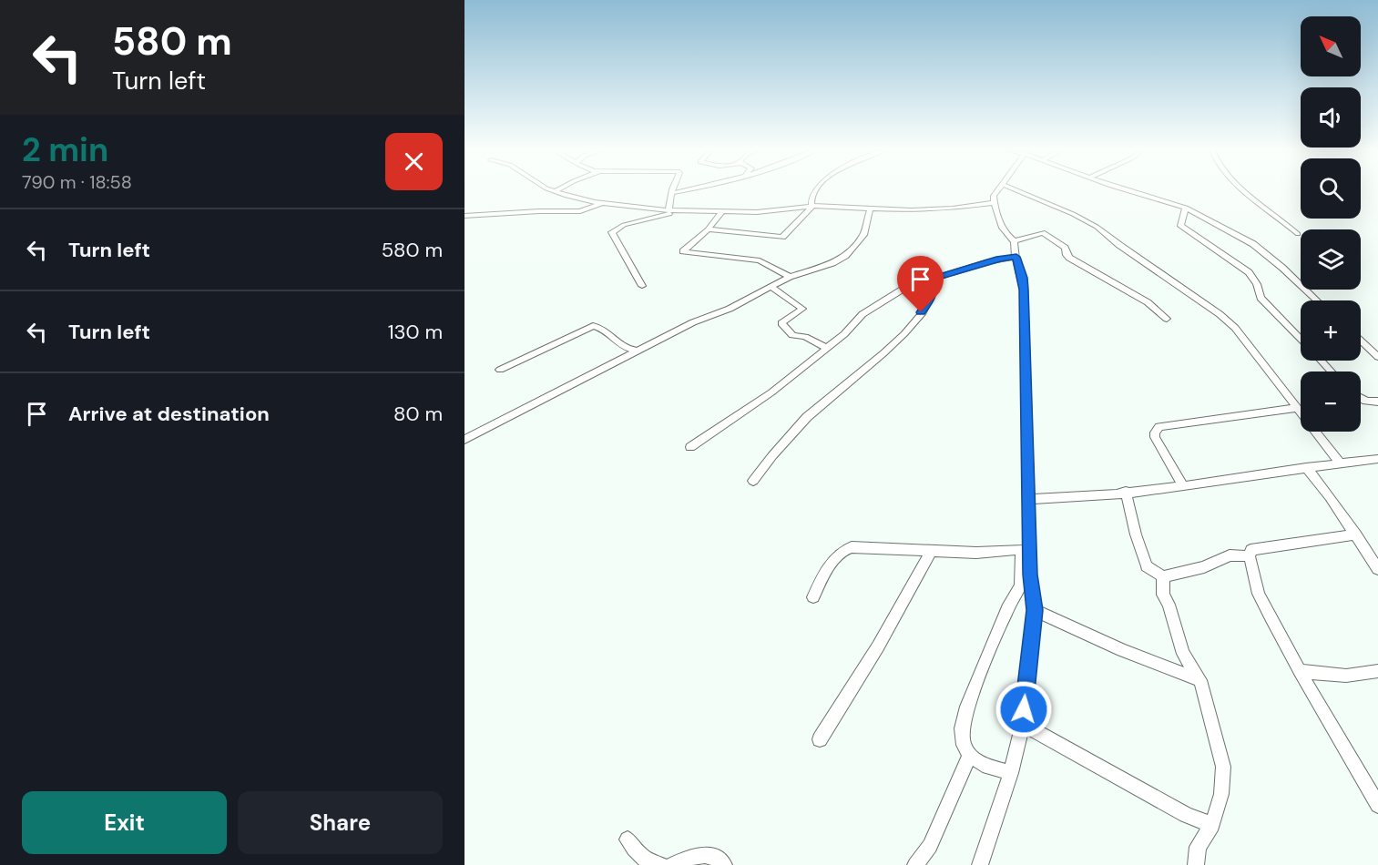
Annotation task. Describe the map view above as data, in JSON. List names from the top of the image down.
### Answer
{
  "north": "top left",
  "page": {
    "turn": ["580 m", "Turn left"],
    "map_buttons": ["+", "−"],
    "heading": ["2 min", "790 m · 18:58"],
    "list": [
      {
        "name": "Turn left",
        "value": "580 m"
      },
      {
        "name": "Turn left",
        "value": "130 m"
      },
      {
        "name": "Arrive at destination",
        "value": "80 m"
      }
    ],
    "buttons": ["Exit", "Share"]
  }
}
